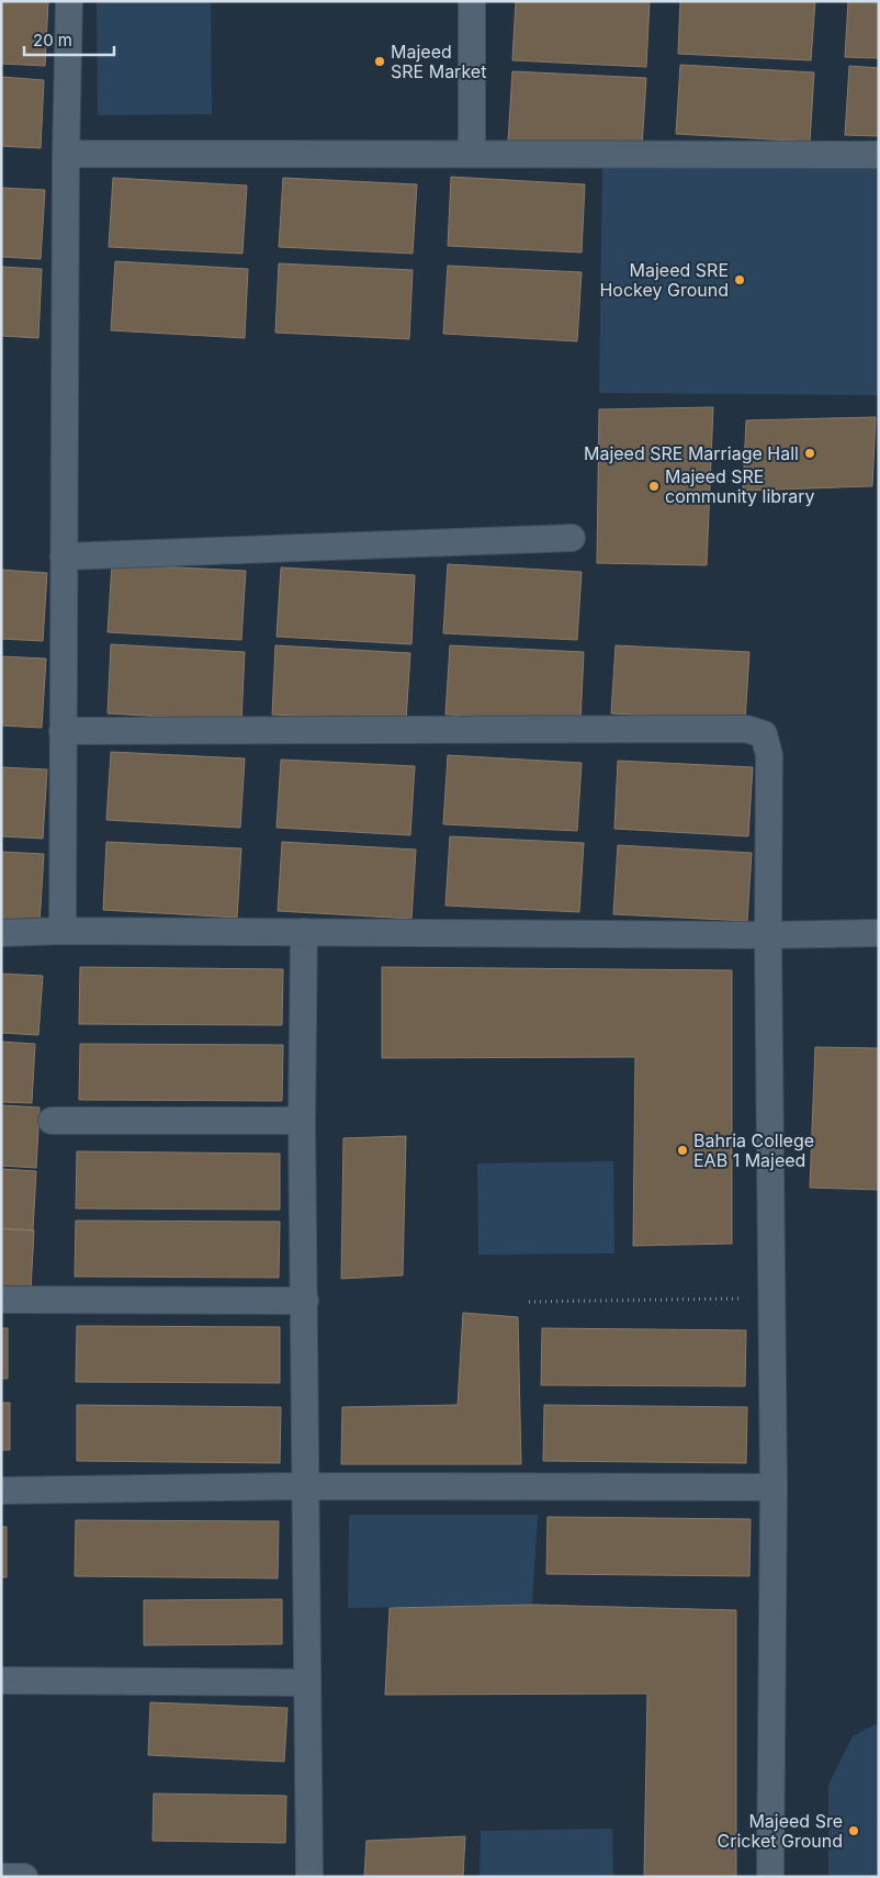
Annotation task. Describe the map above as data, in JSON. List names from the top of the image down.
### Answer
{
  "places": [
    "Majeed SRE Market",
    "Majeed SRE Hockey Ground",
    "Majeed SRE Marriage Hall",
    "Majeed SRE community library",
    "Bahria College EAB 1 Majeed",
    "Majeed Sre Cricket Ground"
  ],
  "scale_bar": "20 m"
}
